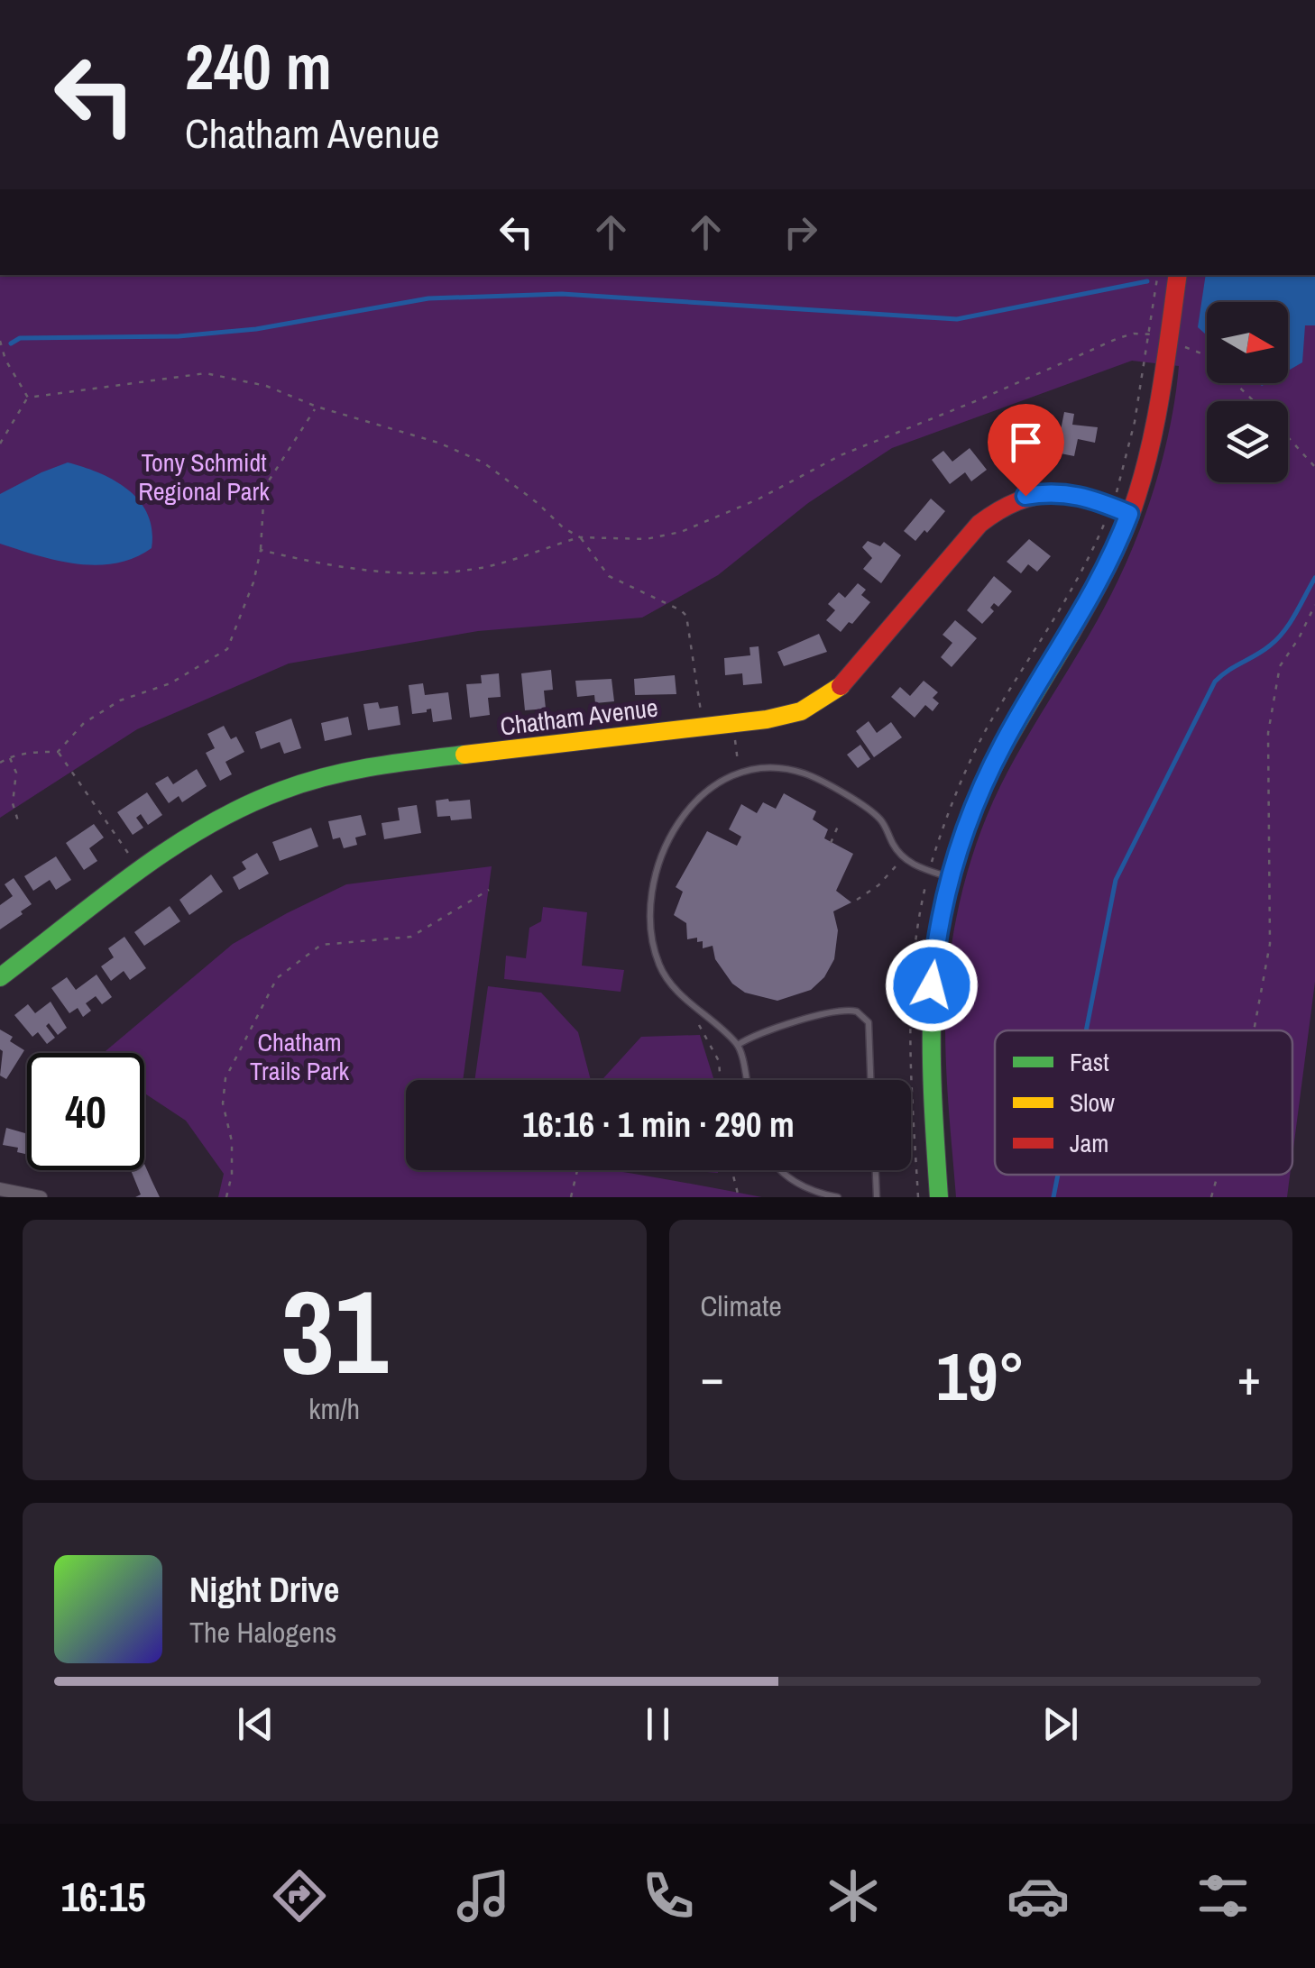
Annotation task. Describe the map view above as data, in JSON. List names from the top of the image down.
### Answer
{
  "streets": {
    "street": ["Chatham Avenue"]
  },
  "parks": ["Tony Schmidt Regional Park", "Chatham Trails Park"],
  "legend": ["Fast", "Slow", "Jam"],
  "north": "right",
  "page": {
    "turn": ["240 m", "Chatham Avenue"],
    "limit": "40",
    "trip": "16:16 · 1 min · 290 m",
    "tile": [
      ["31", "km/h"],
      "Climate"
    ],
    "heat": ["−", "19°", "+"],
    "song": ["Night Drive", "The Halogens"],
    "tabs": "16:15"
  }
}
